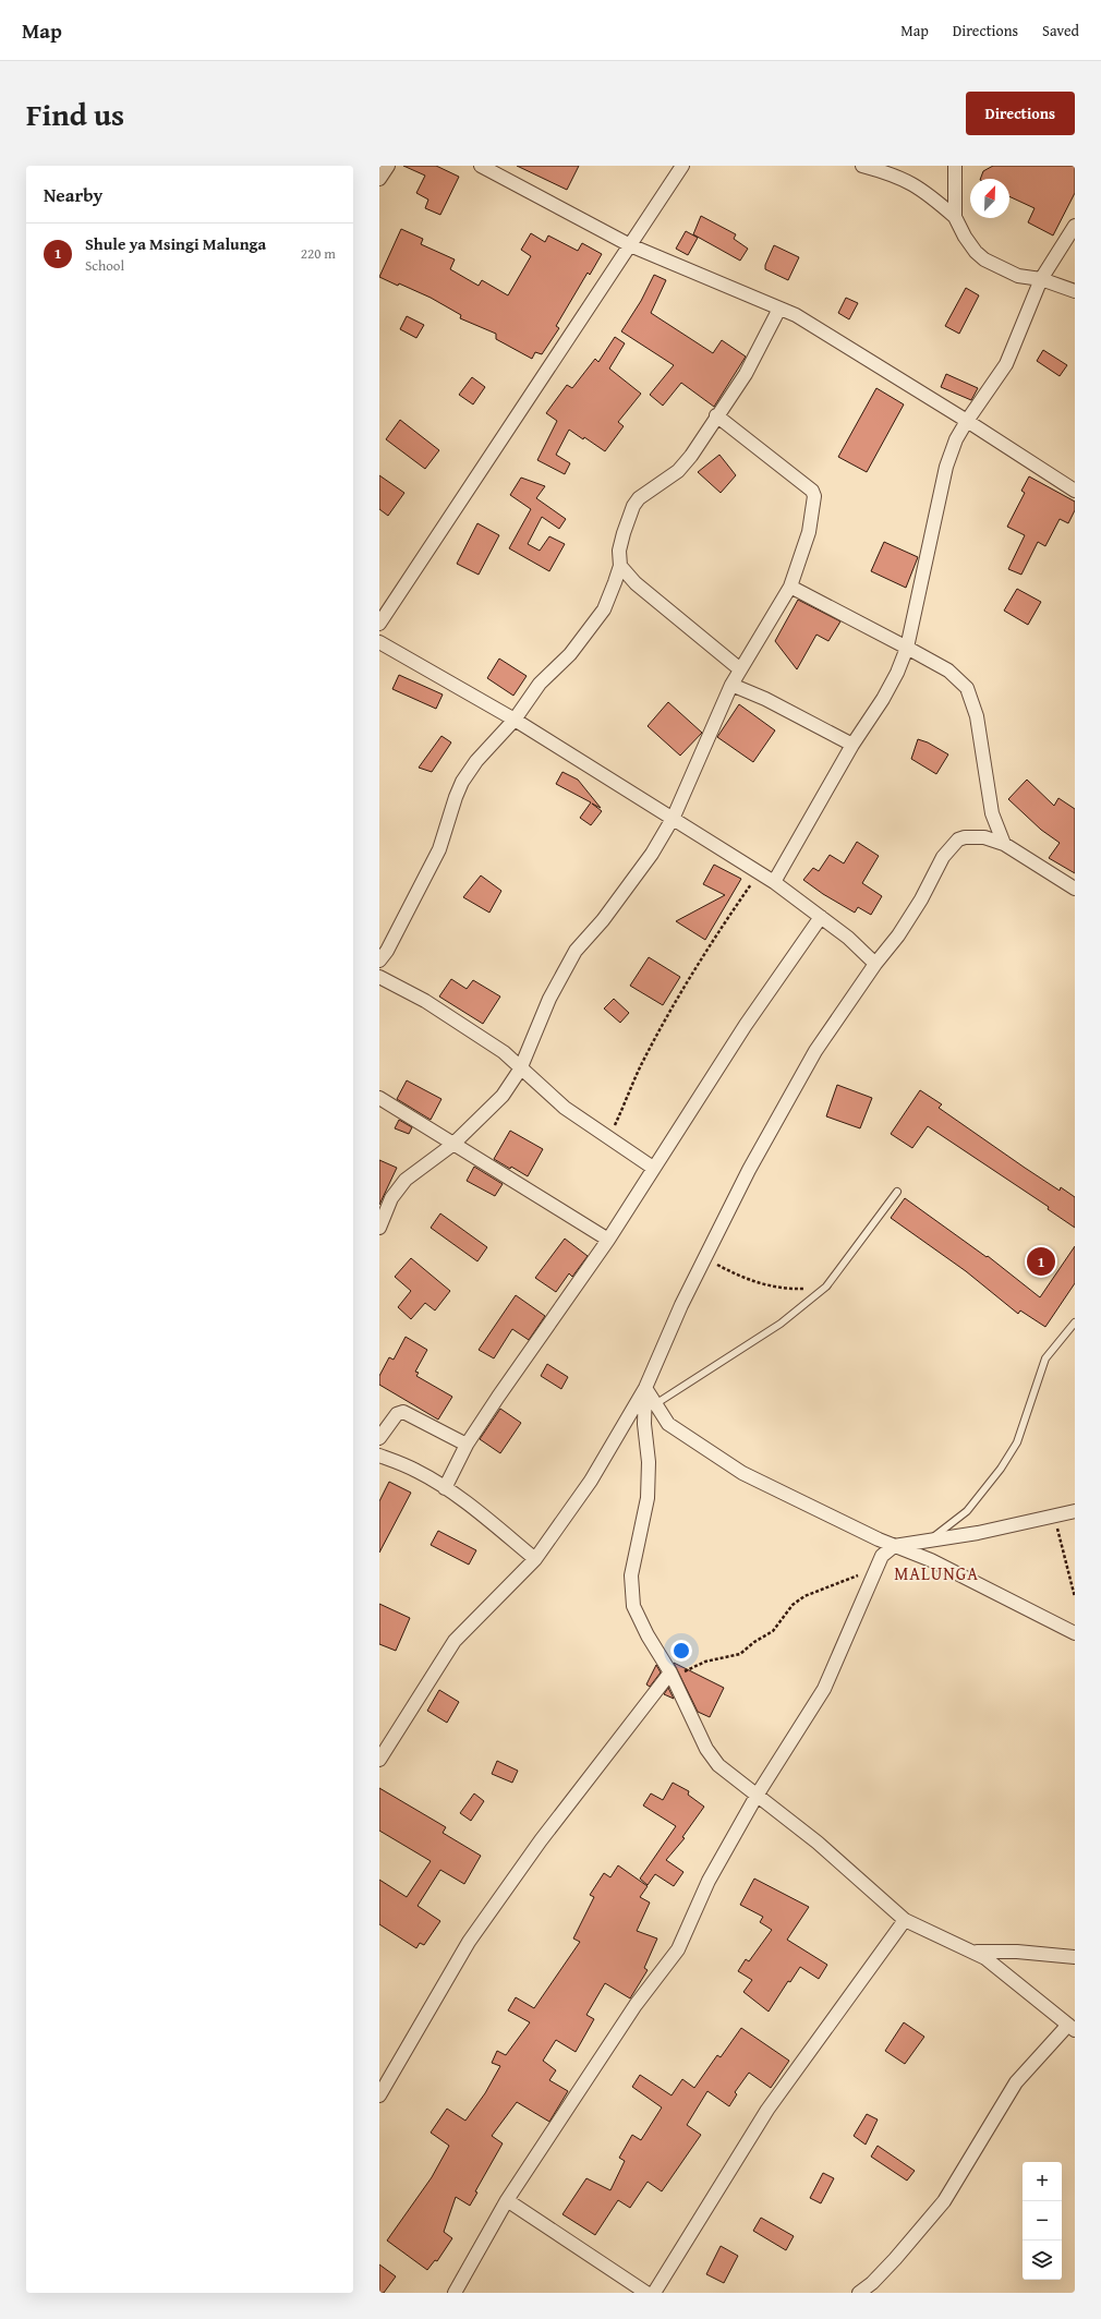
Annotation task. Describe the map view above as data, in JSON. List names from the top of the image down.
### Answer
{
  "districts": ["MALUNGA"],
  "north": "top right",
  "page": {
    "header": "Map",
    "nav": ["Map", "Directions", "Saved"],
    "title": "Find us",
    "buttons": "Directions",
    "heading": "Nearby",
    "list": [
      {
        "mark": "1",
        "name": "Shule ya Msingi Malunga",
        "note": "School",
        "value": "220 m"
      }
    ],
    "pins": "1",
    "map_buttons": ["+", "−"]
  }
}
